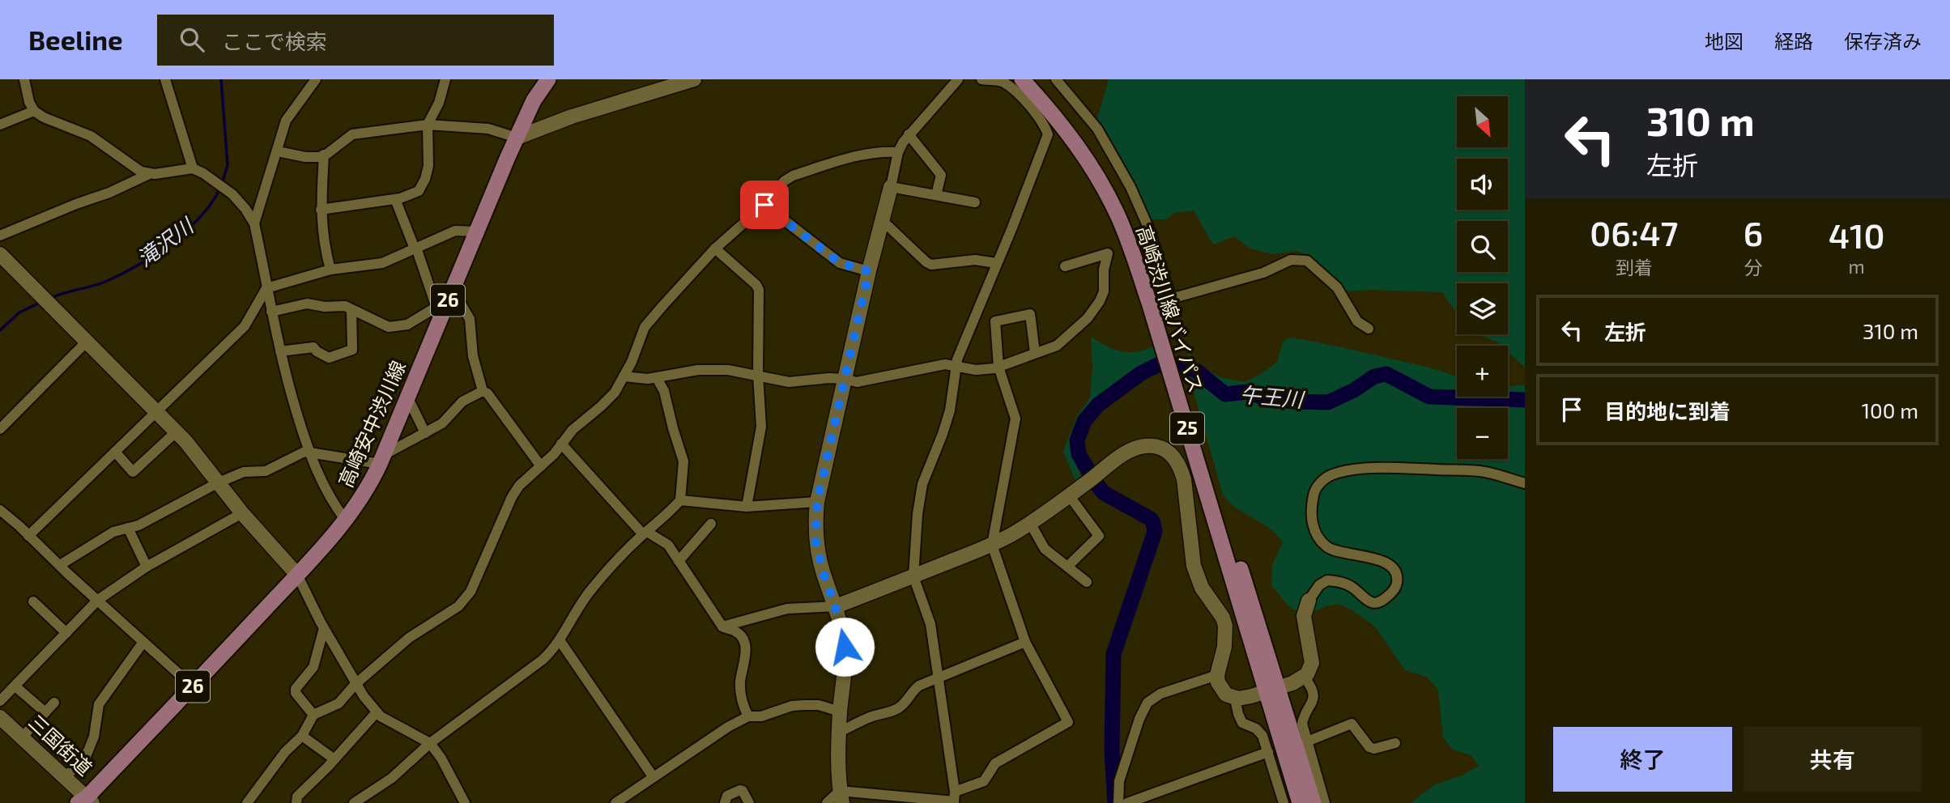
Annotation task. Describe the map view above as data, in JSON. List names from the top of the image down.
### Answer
{
  "streets": {
    "main road": [
      "26",
      "高崎渋川線バイパス",
      "高崎安中渋川線",
      "25"
    ],
    "street": ["三国街道"]
  },
  "crossings": [
    ["高崎安中渋川線", "三国街道"]
  ],
  "water": ["滝沢川", "午王川"],
  "north": "bottom right",
  "page": {
    "header": "Beeline",
    "search": "ここで検索",
    "nav": ["地図", "経路", "保存済み"],
    "turn": ["310 m", "左折"],
    "map_buttons": ["+", "−"],
    "eta": [
      "06:47",
      "到着",
      "6",
      "分",
      "410",
      "m"
    ],
    "list": [
      {
        "name": "左折",
        "value": "310 m"
      },
      {
        "name": "目的地に到着",
        "value": "100 m"
      }
    ],
    "buttons": ["終了", "共有"]
  }
}
